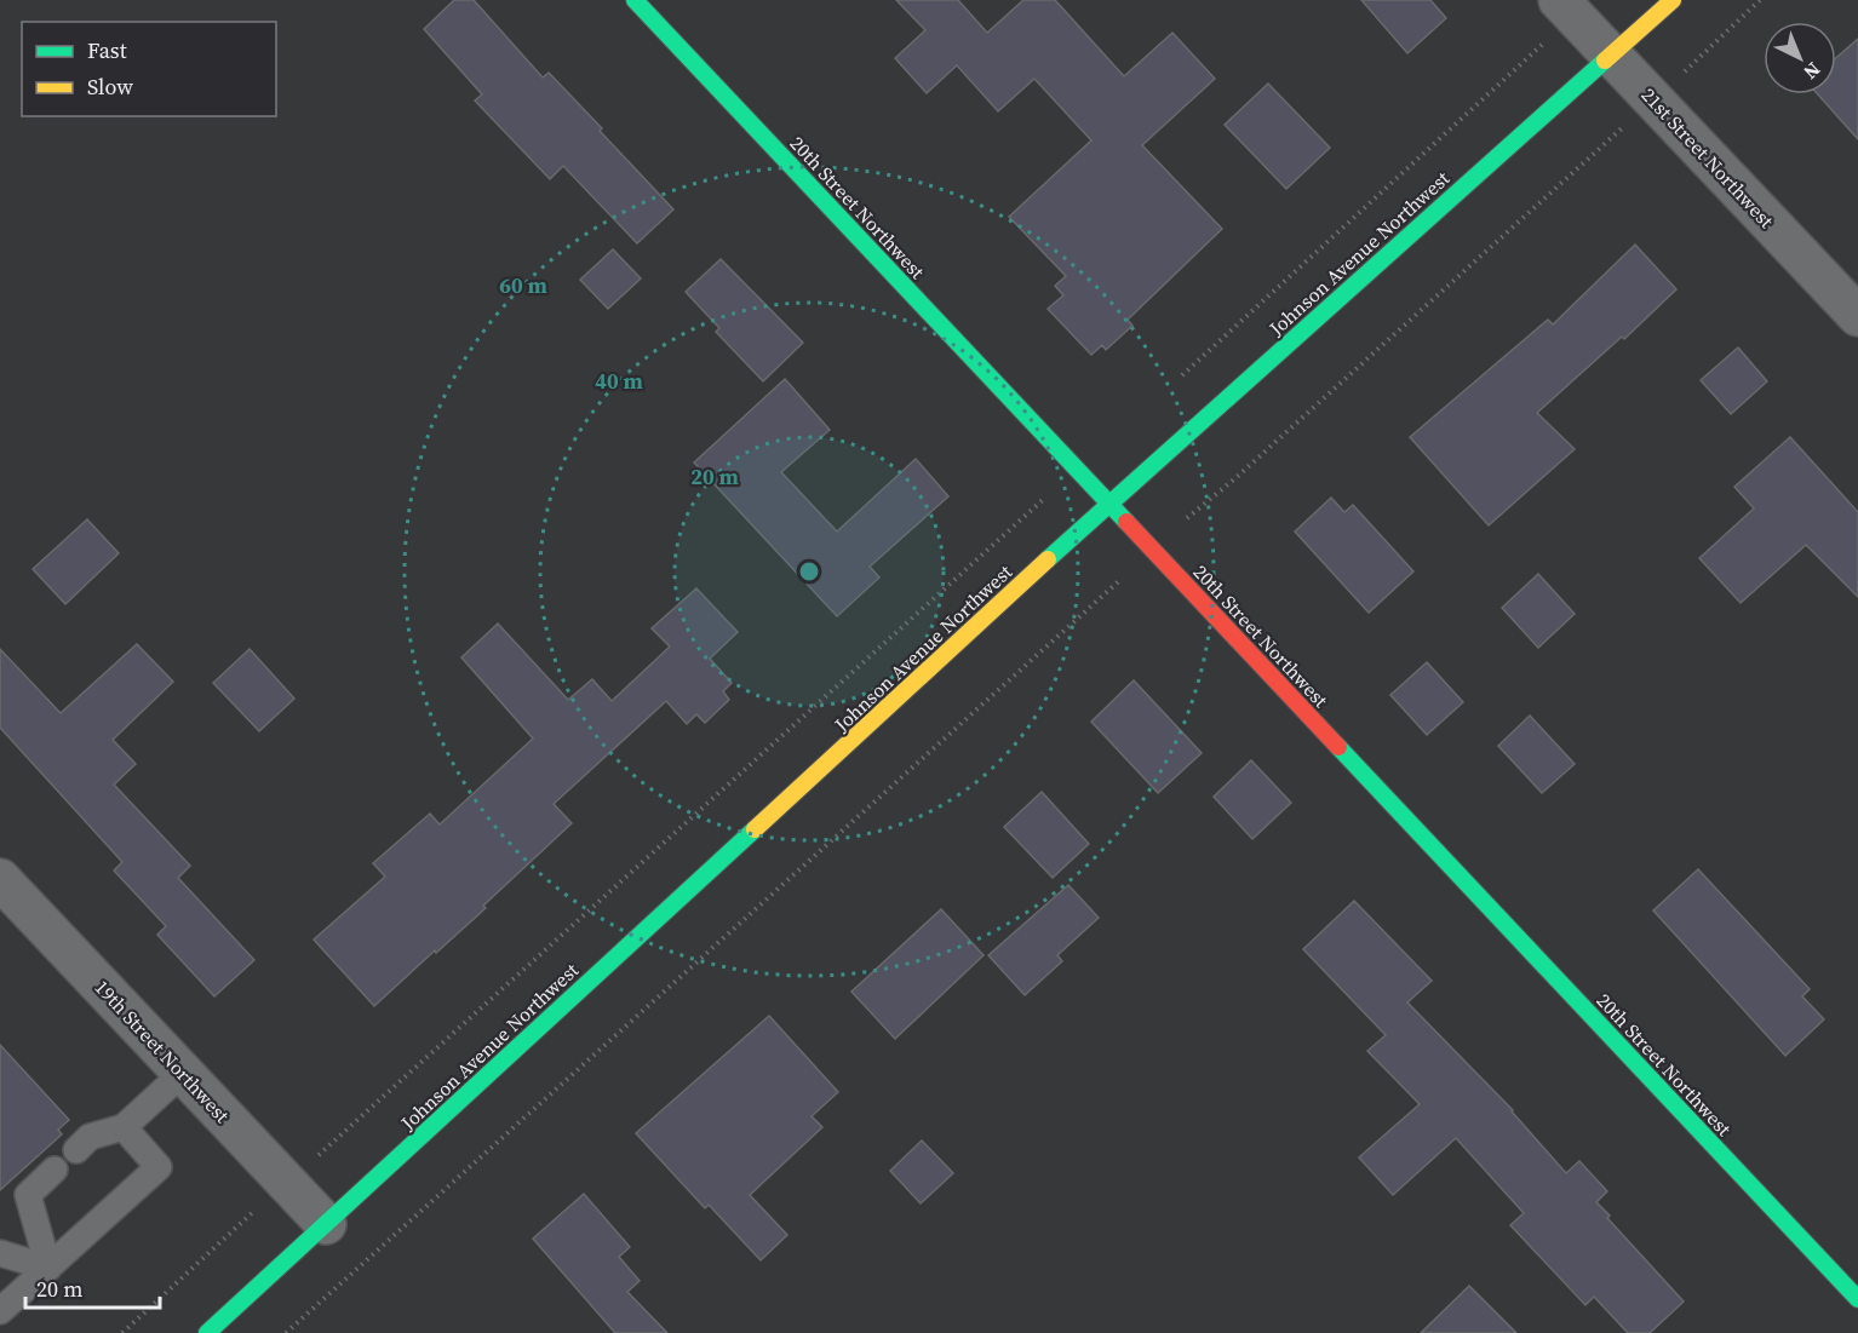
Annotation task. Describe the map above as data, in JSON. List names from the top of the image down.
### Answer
{
  "streets": {
    "street": [
      "21st Street Northwest",
      "20th Street Northwest",
      "Johnson Avenue Northwest",
      "19th Street Northwest"
    ]
  },
  "crossings": [
    ["21st Street Northwest", "Johnson Avenue Northwest"],
    ["20th Street Northwest", "Johnson Avenue Northwest"],
    ["Johnson Avenue Northwest", "19th Street Northwest"]
  ],
  "legend": ["Fast", "Slow"],
  "scale_bar": "20 m",
  "north": "bottom right",
  "rings": ["60 m", "40 m", "20 m"]
}
